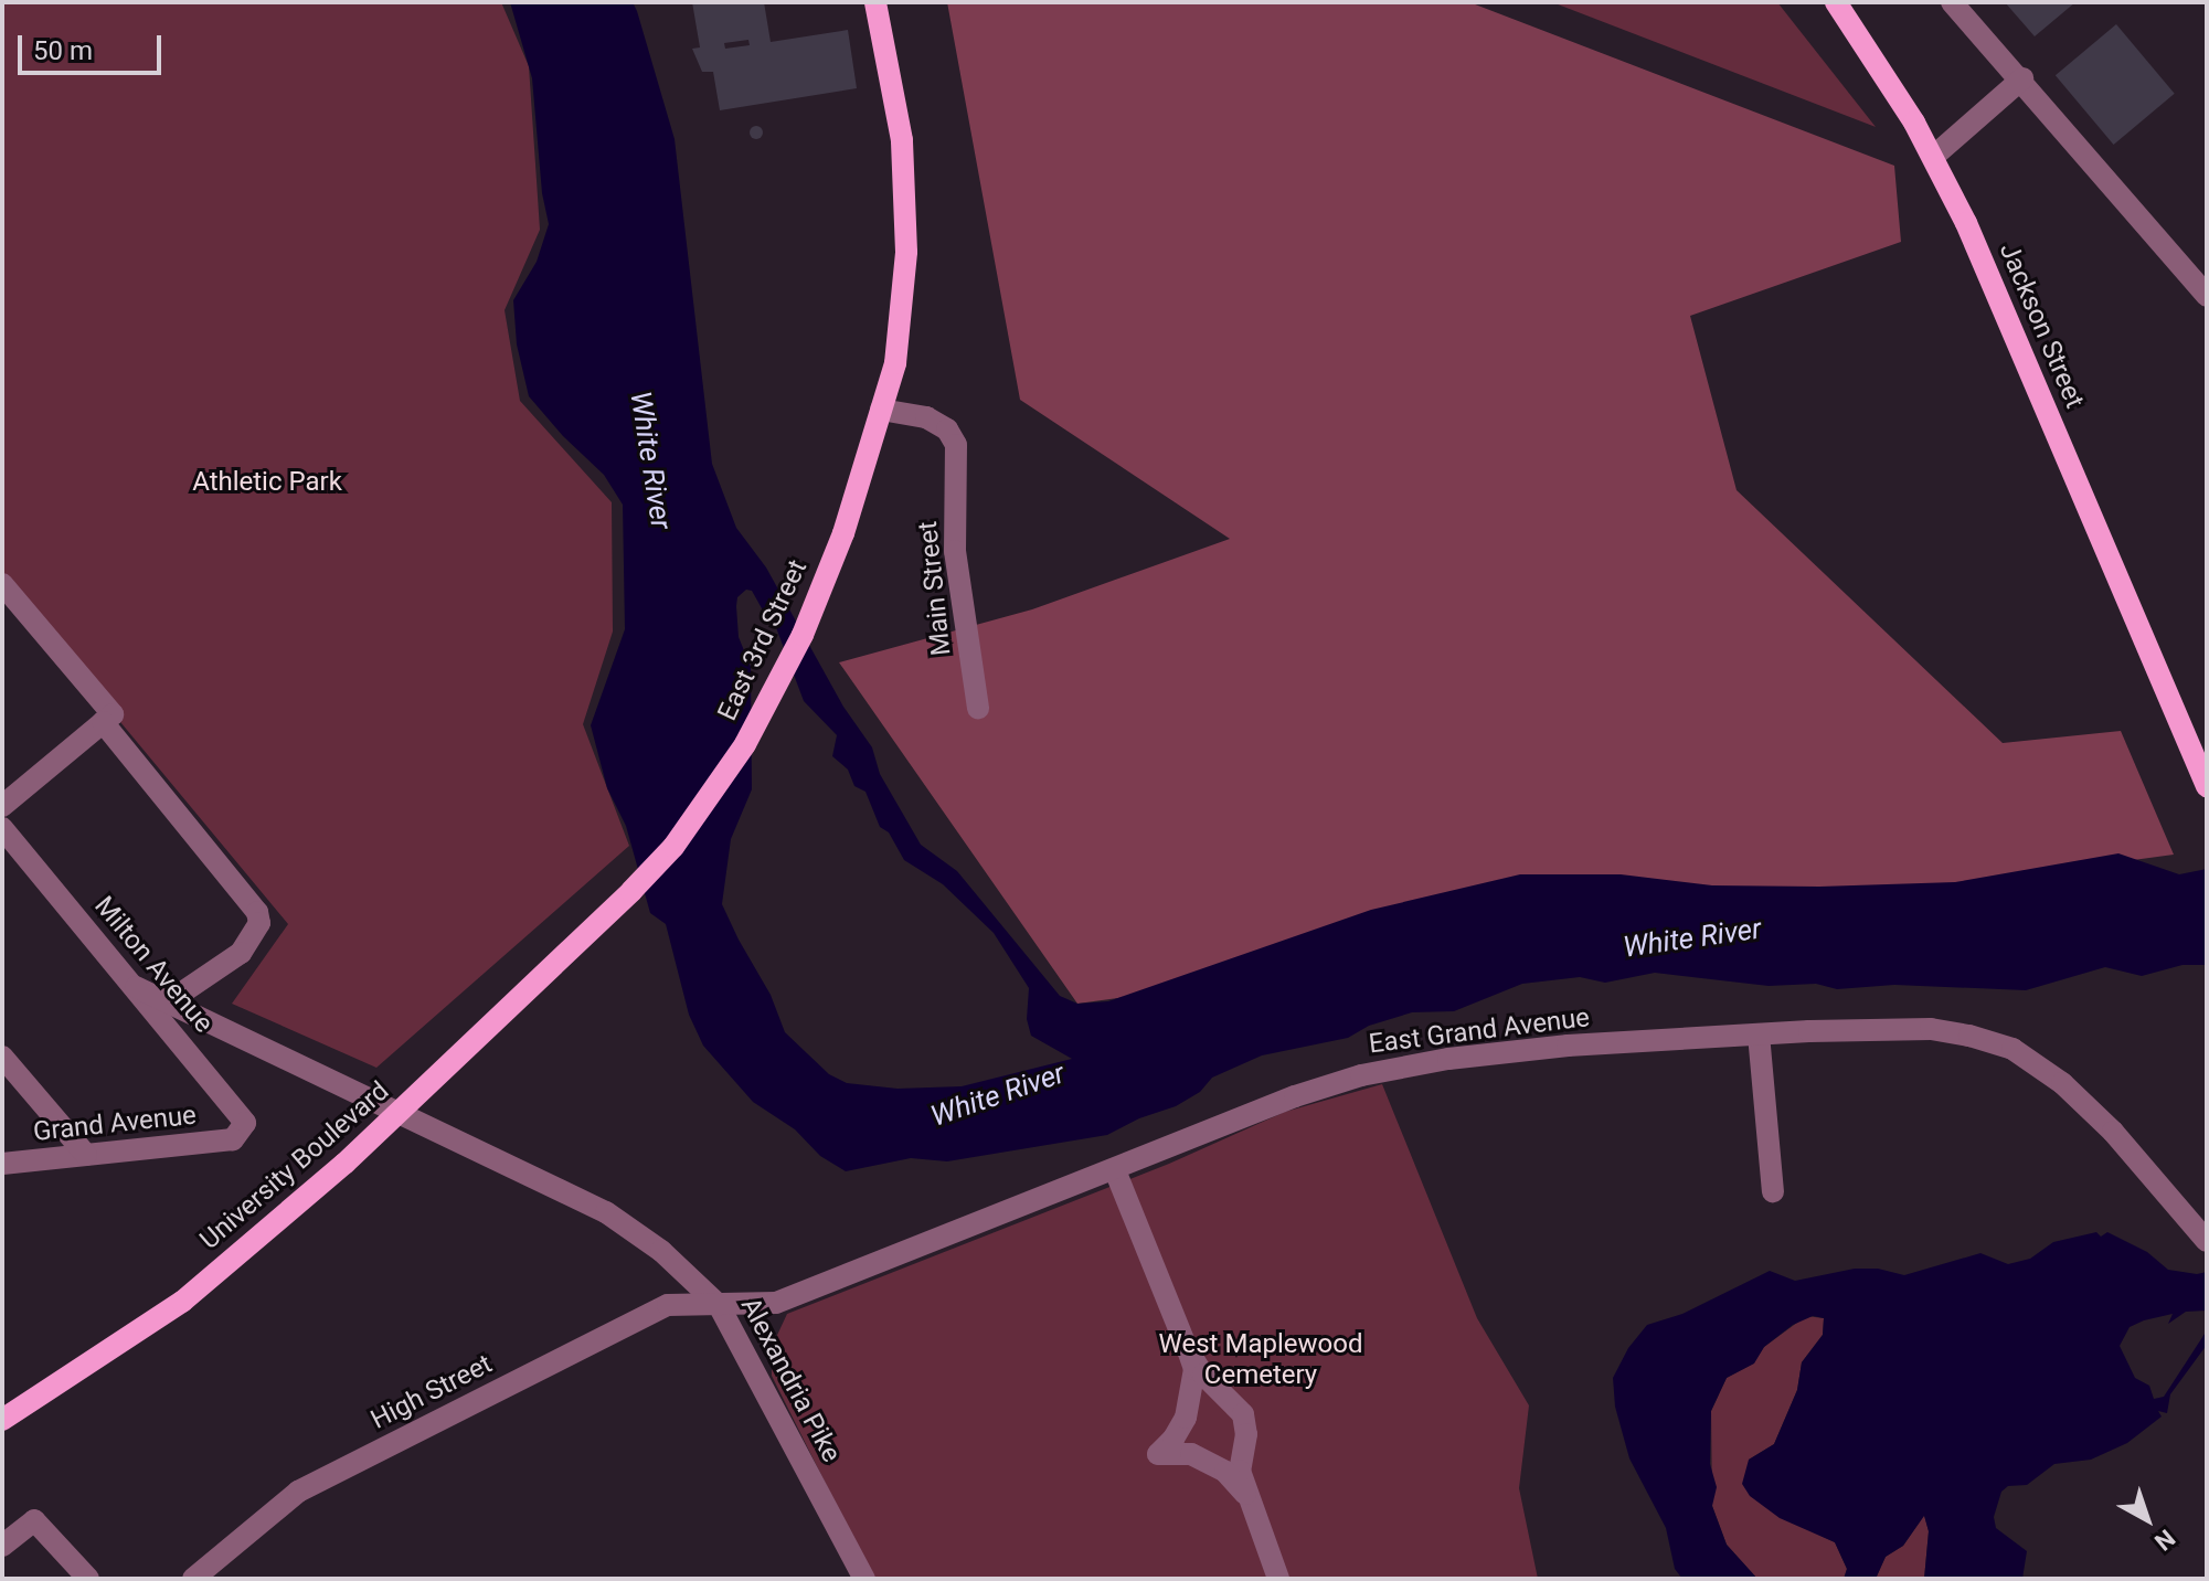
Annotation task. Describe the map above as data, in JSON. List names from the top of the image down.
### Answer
{
  "streets": {
    "main road": ["Jackson Street", "East 3rd Street", "University Boulevard"],
    "street": [
      "Main Street",
      "Milton Avenue",
      "East Grand Avenue",
      "Grand Avenue",
      "Alexandria Pike",
      "High Street"
    ]
  },
  "crossings": [
    ["Main Street", "East 3rd Street"],
    ["East 3rd Street", "University Boulevard"],
    ["Milton Avenue", "Grand Avenue"],
    ["Milton Avenue", "Alexandria Pike"],
    ["East Grand Avenue", "Alexandria Pike"],
    ["East Grand Avenue", "High Street"],
    ["University Boulevard", "Alexandria Pike"],
    ["Alexandria Pike", "High Street"]
  ],
  "water": ["White River"],
  "parks": ["Athletic Park", "West Maplewood Cemetery"],
  "scale_bar": "50 m",
  "north": "bottom right"
}
